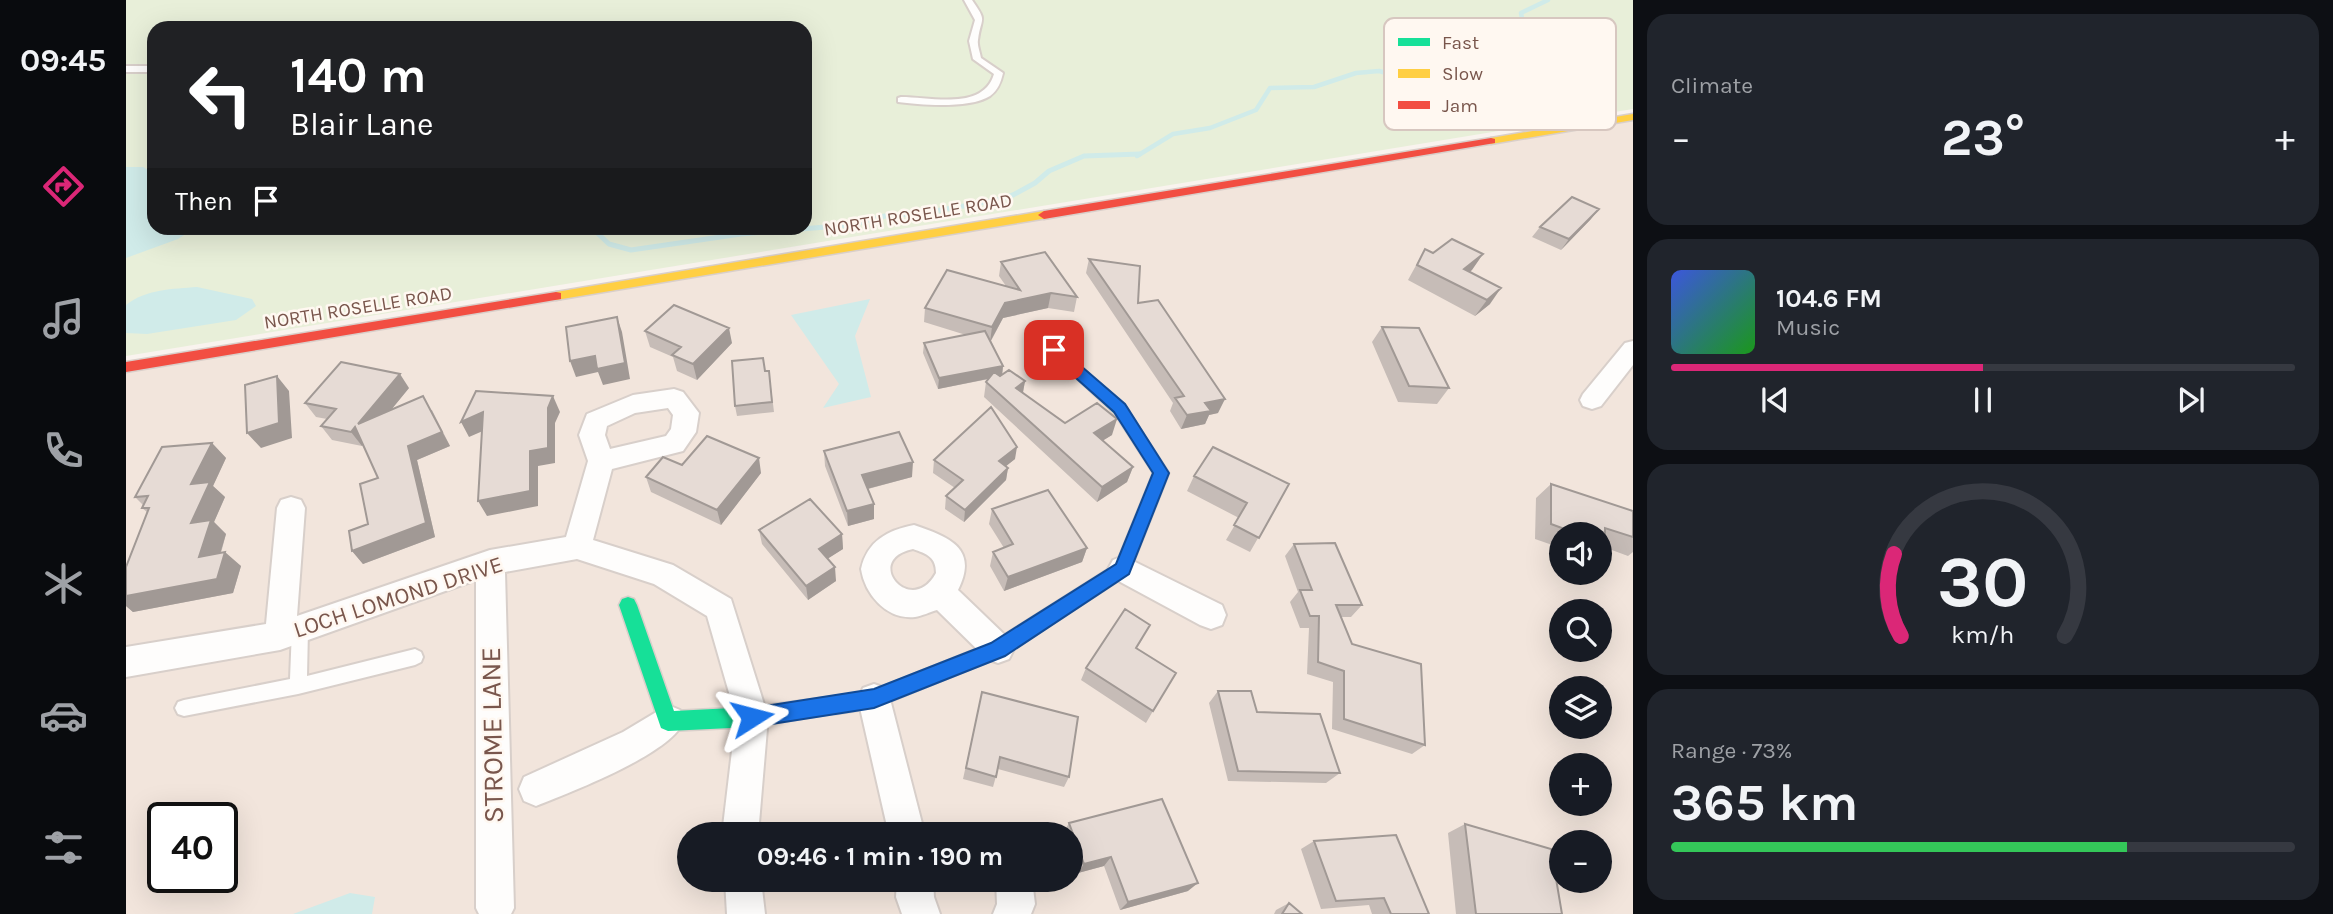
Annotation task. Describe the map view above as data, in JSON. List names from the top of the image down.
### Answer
{
  "streets": {
    "main road": ["NORTH ROSELLE ROAD"],
    "street": ["LOCH LOMOND DRIVE", "STROME LANE"]
  },
  "crossings": [
    ["LOCH LOMOND DRIVE", "STROME LANE"]
  ],
  "legend": ["Fast", "Slow", "Jam"],
  "page": {
    "tabs": "09:45",
    "tile": [
      "Climate",
      ["Range · 73%", "365 km"]
    ],
    "turn": ["140 m", "Blair Lane"],
    "heat": ["−", "23°", "+"],
    "then": "Then",
    "song": ["104.6 FM", "Music"],
    "map_buttons": ["+", "−"],
    "limit": "40",
    "trip": "09:46 · 1 min · 190 m",
    "gauge": ["30", "km/h"]
  }
}
